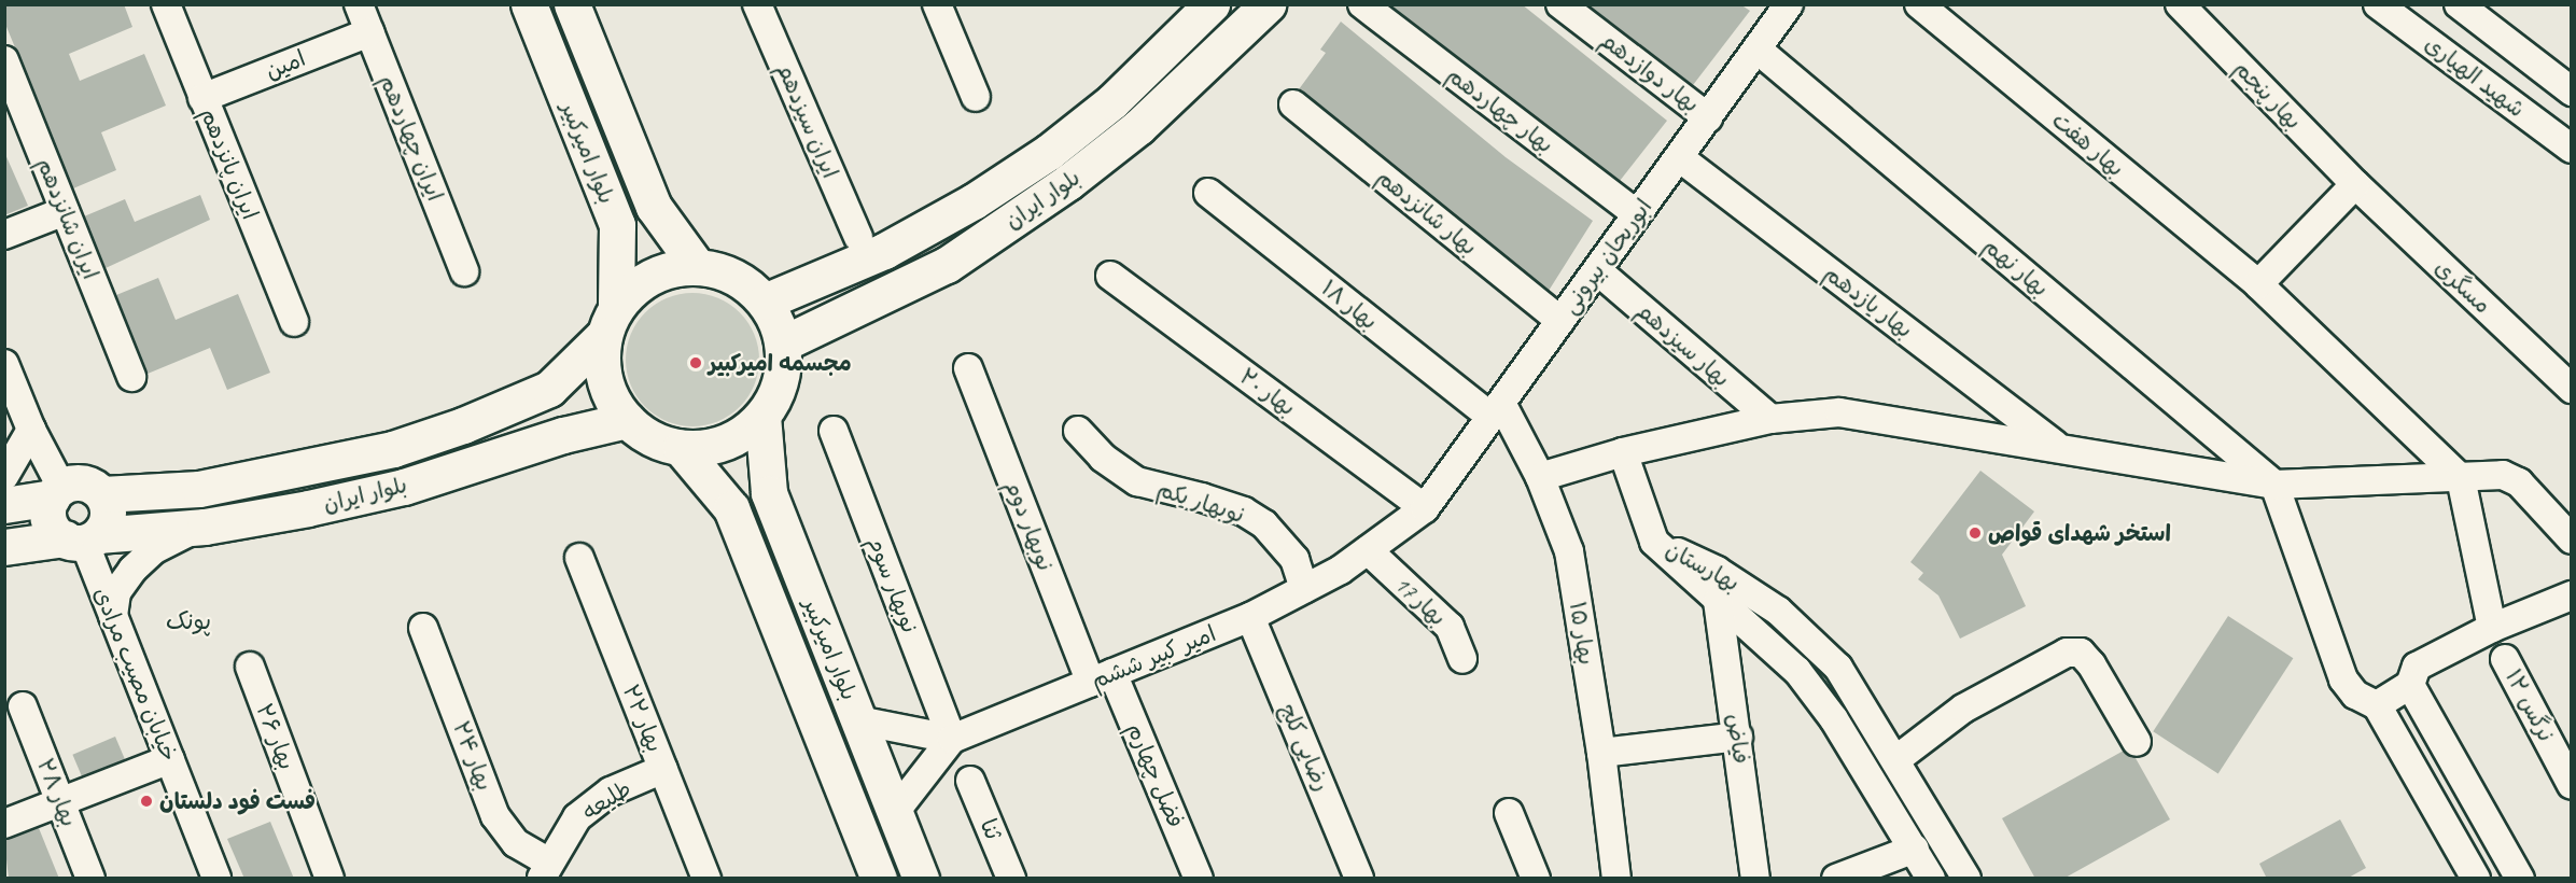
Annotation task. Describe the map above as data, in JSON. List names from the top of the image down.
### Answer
{
  "streets": {
    "main road": ["بلوار امیرکبیر", "بلوار ایران"],
    "street": [
      "امین",
      "بهار دوازدهم",
      "شهید الهیاری",
      "بهار پنجم",
      "بهار چهاردهم",
      "ایران سیزدهم",
      "ایران چهاردهم",
      "بهار هفت",
      "ایران پانزدهم",
      "بهار شانزدهم",
      "ایران شانزدهم",
      "ابوریحان بیرونی",
      "بهار نهم",
      "مسگری",
      "بهار یازدهم",
      "بهار ۱۸",
      "بهار سیزدهم",
      "بهار ۲۰",
      "نوبهار یکم",
      "نوبهار دوم",
      "بهارستان",
      "نوبهار سوم",
      "بهار 17",
      "بهار ۱۵",
      "امیر کبیر ششم",
      "خیابان مصیب مرادی",
      "نرگس ۱۲",
      "بهار ۲۲",
      "بهار ۲۶",
      "فیاض",
      "رضایی کلج",
      "بهار ۲۴",
      "فضل چهارم",
      "بهار ۲۸",
      "طلیعه",
      "ثنا"
    ]
  },
  "crossings": [
    ["امین", "ایران چهاردهم"],
    ["امین", "ایران پانزدهم"],
    ["بهار دوازدهم", "ابوریحان بیرونی"],
    ["بهار پنجم", "مسگری"],
    ["بهار چهاردهم", "ابوریحان بیرونی"],
    ["بلوار امیرکبیر", "بلوار ایران"],
    ["بلوار ایران", "خیابان مصیب مرادی"],
    ["بهار شانزدهم", "ابوریحان بیرونی"],
    ["ابوریحان بیرونی", "بهار نهم"],
    ["ابوریحان بیرونی", "بهار یازدهم"],
    ["ابوریحان بیرونی", "بهار ۱۸"],
    ["ابوریحان بیرونی", "بهار سیزدهم"],
    ["ابوریحان بیرونی", "بهار ۲۰"],
    ["ابوریحان بیرونی", "بهار ۱۵"],
    ["ابوریحان بیرونی", "امیر کبیر ششم"],
    ["بهار ۱۸", "بهار ۱۵"],
    ["بهار ۲۰", "امیر کبیر ششم"],
    ["نوبهار یکم", "امیر کبیر ششم"],
    ["نوبهار دوم", "امیر کبیر ششم"],
    ["نوبهار دوم", "فضل چهارم"],
    ["بهارستان", "فیاض"],
    ["نوبهار سوم", "امیر کبیر ششم"],
    ["بهار 17", "امیر کبیر ششم"],
    ["امیر کبیر ششم", "رضایی کلج"],
    ["امیر کبیر ششم", "فضل چهارم"],
    ["بهار ۲۲", "طلیعه"],
    ["بهار ۲۴", "طلیعه"]
  ],
  "districts": ["پونک"],
  "places": ["مجسمه امیرکبیر", "استخر شهدای قواص", "فست فود دلستان"]
}
